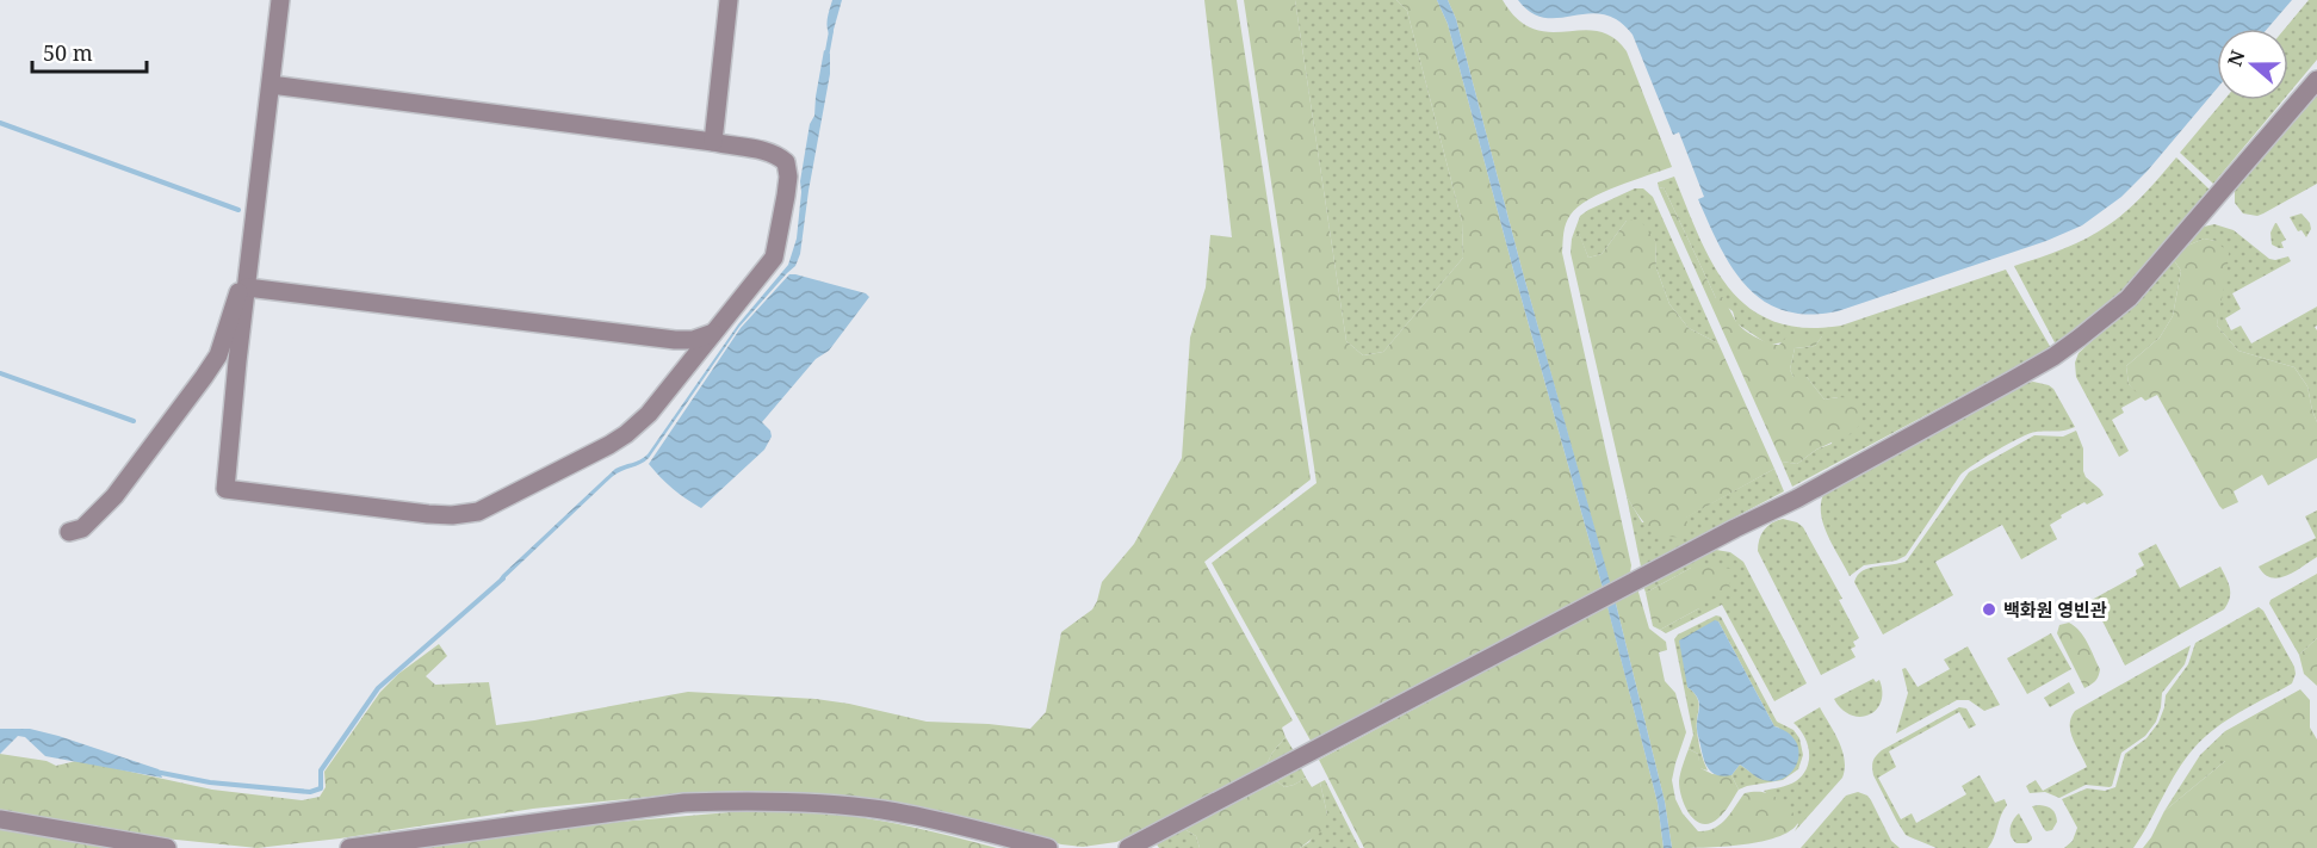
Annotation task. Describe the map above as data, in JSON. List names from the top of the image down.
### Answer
{
  "places": ["백화원 영빈관"],
  "scale_bar": "50 m",
  "north": "left"
}
